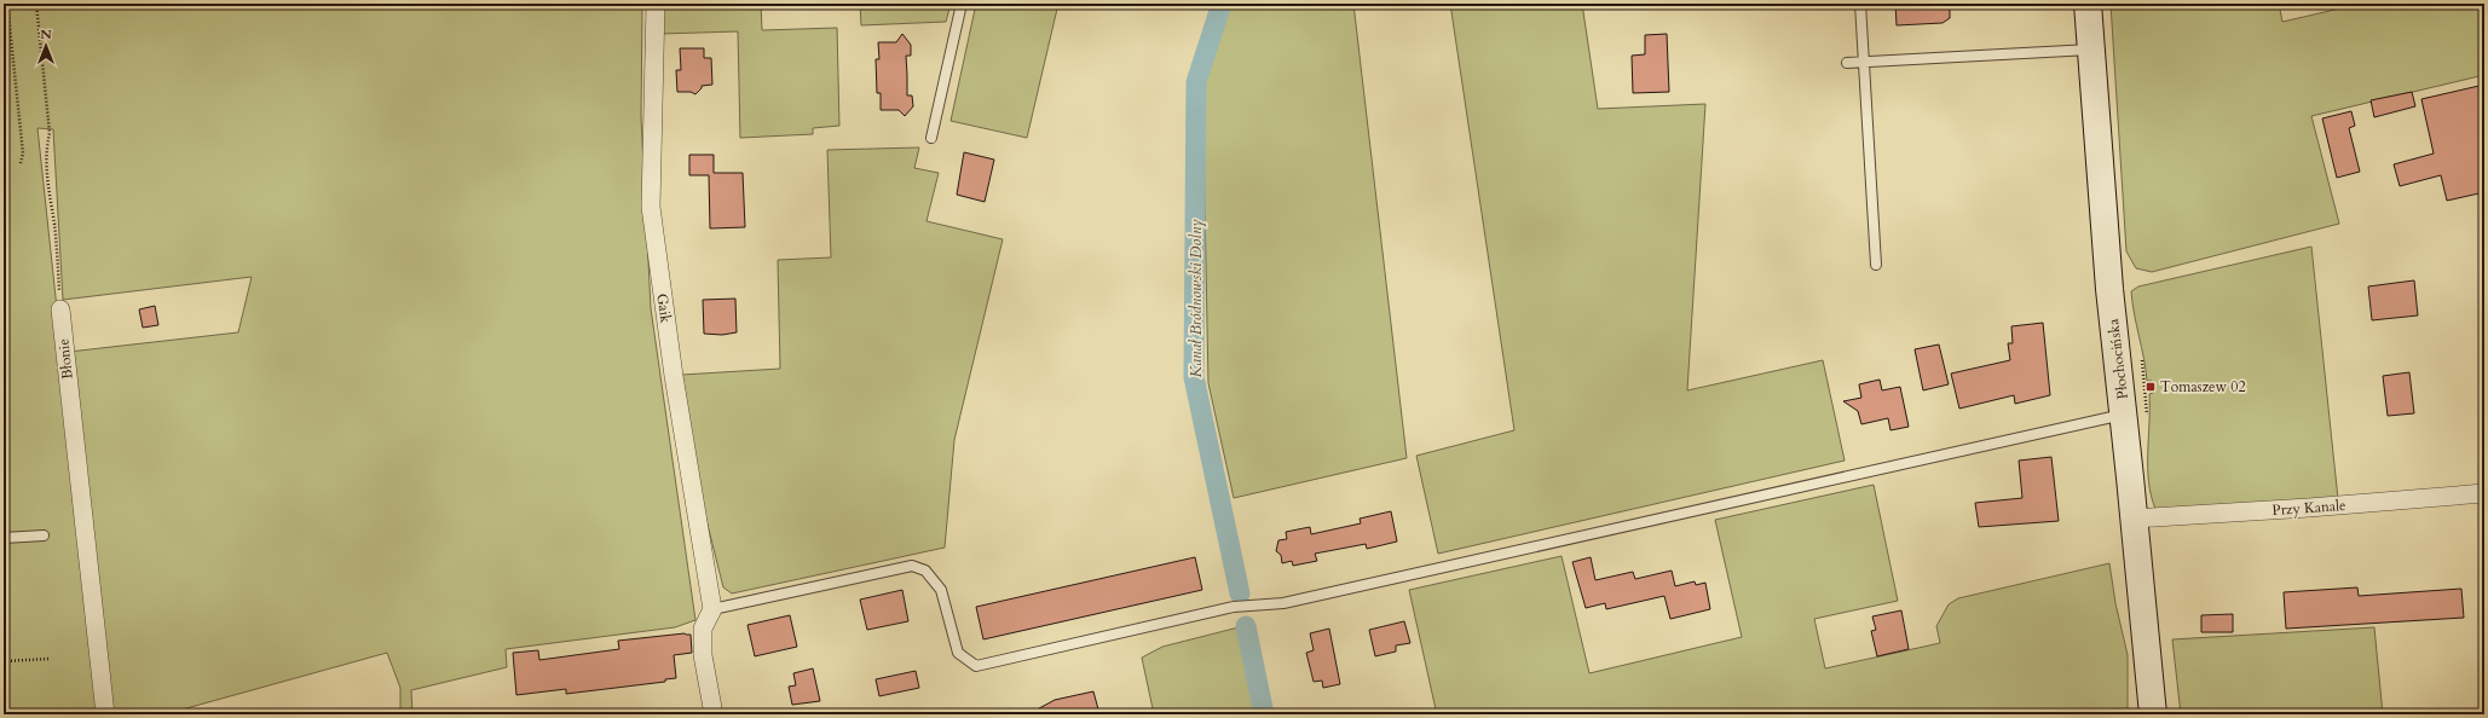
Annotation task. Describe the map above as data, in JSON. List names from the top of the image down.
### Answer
{
  "streets": {
    "main road": ["Płochocińska"],
    "street": ["Gaik", "Błonie", "Przy Kanale"]
  },
  "crossings": [
    ["Płochocińska", "Przy Kanale"]
  ],
  "water": ["Kanał Bródnowski Dolny"],
  "places": {
    "transit": ["Tomaszew 02"]
  },
  "north": "top"
}
